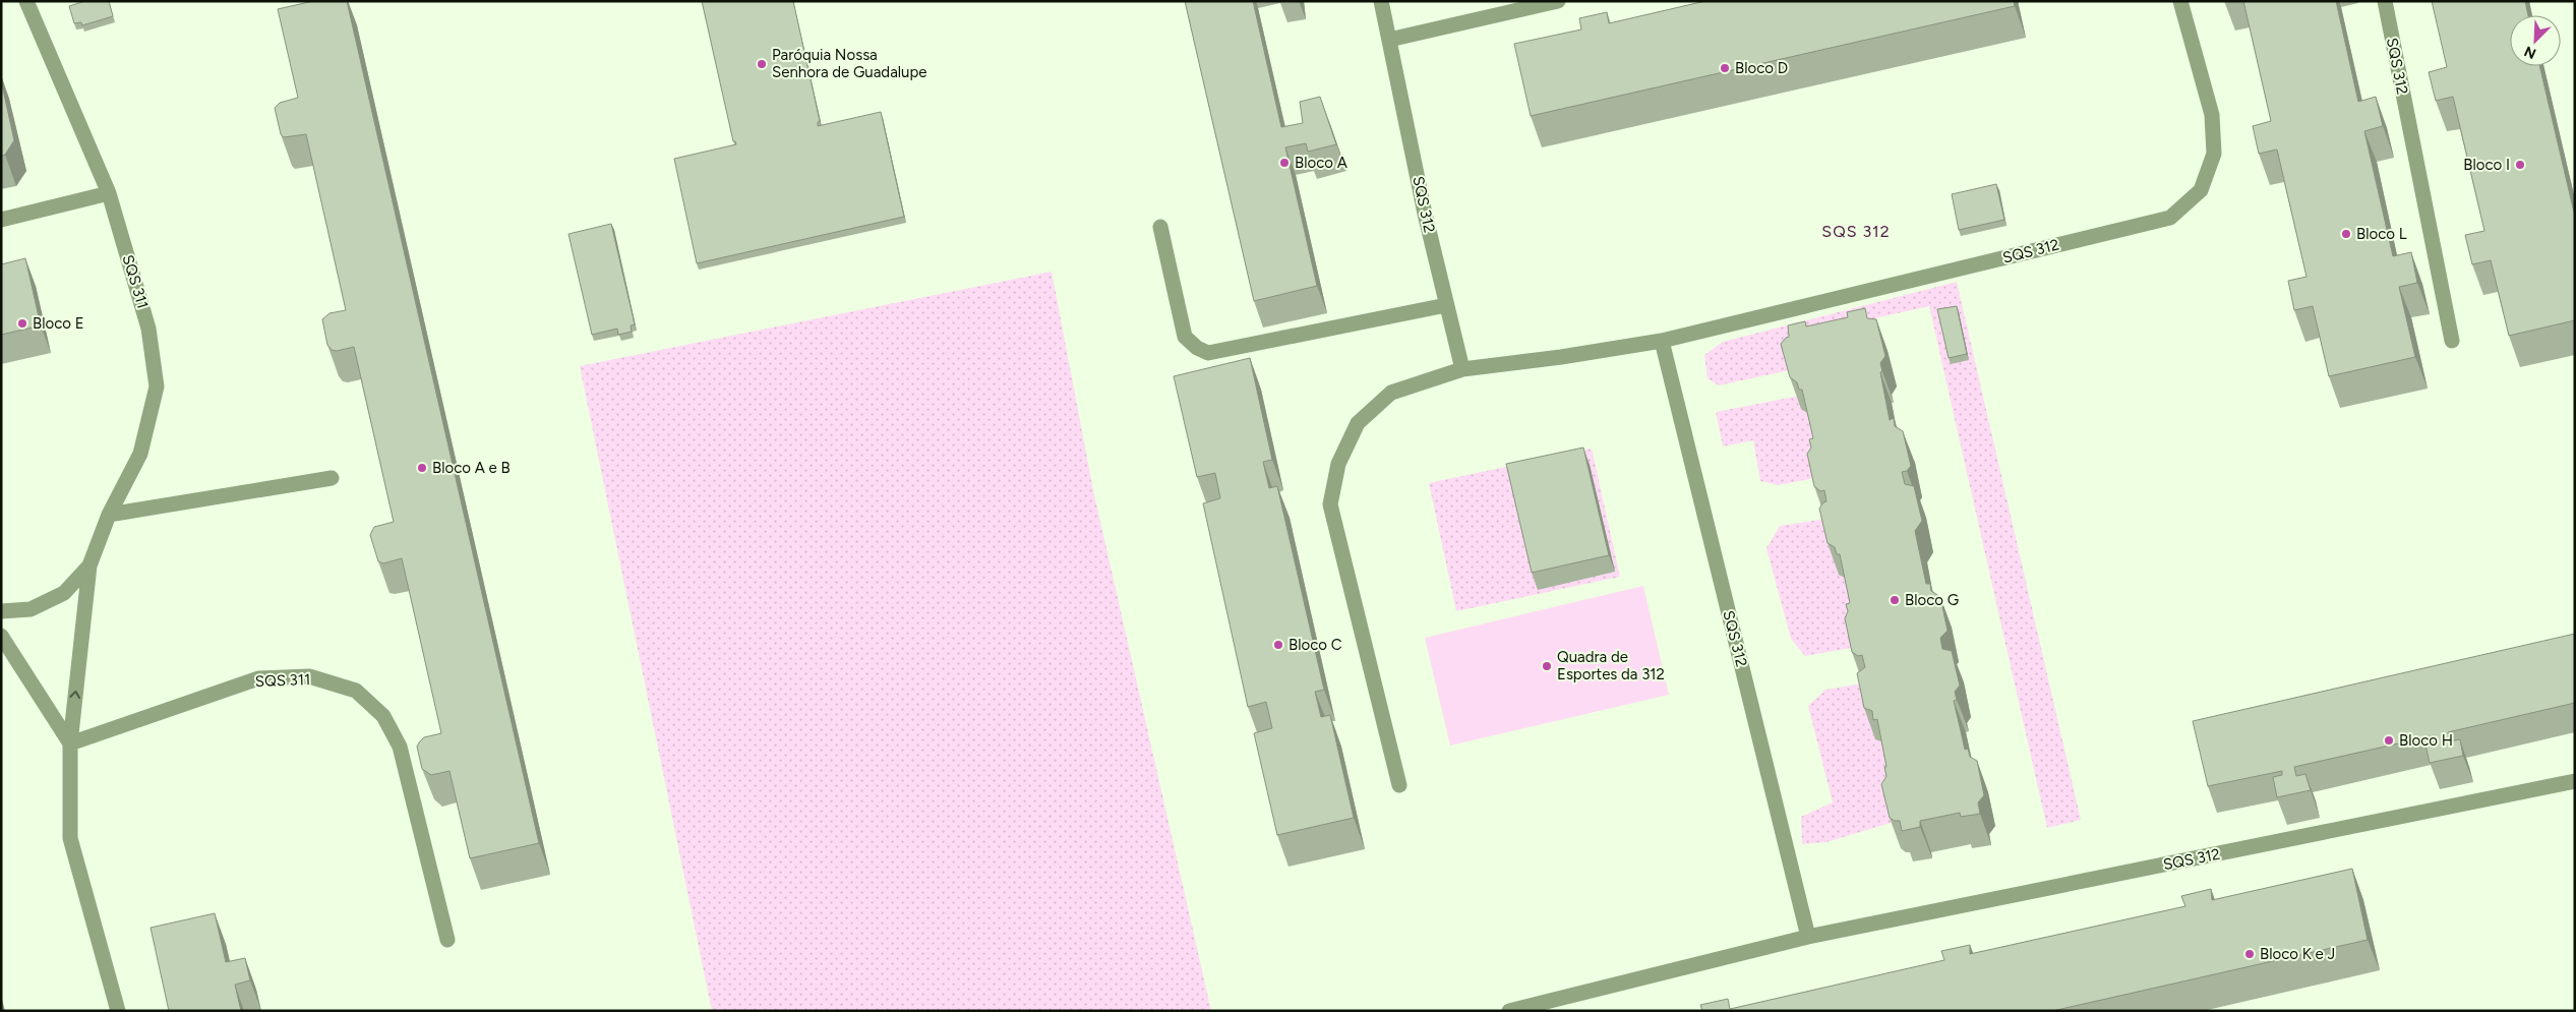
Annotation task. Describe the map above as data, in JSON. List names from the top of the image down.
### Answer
{
  "streets": {
    "street": ["SQS 312", "SQS 311"]
  },
  "districts": ["SQS 312"],
  "places": [
    "Paróquia Nossa Senhora de Guadalupe",
    "Bloco D",
    "Bloco A",
    "Bloco I",
    "Bloco L",
    "Bloco E",
    "Bloco A e B",
    "Bloco G",
    "Bloco C",
    "Quadra de Esportes da 312",
    "Bloco H",
    "Bloco K e J"
  ],
  "north": "bottom left"
}
